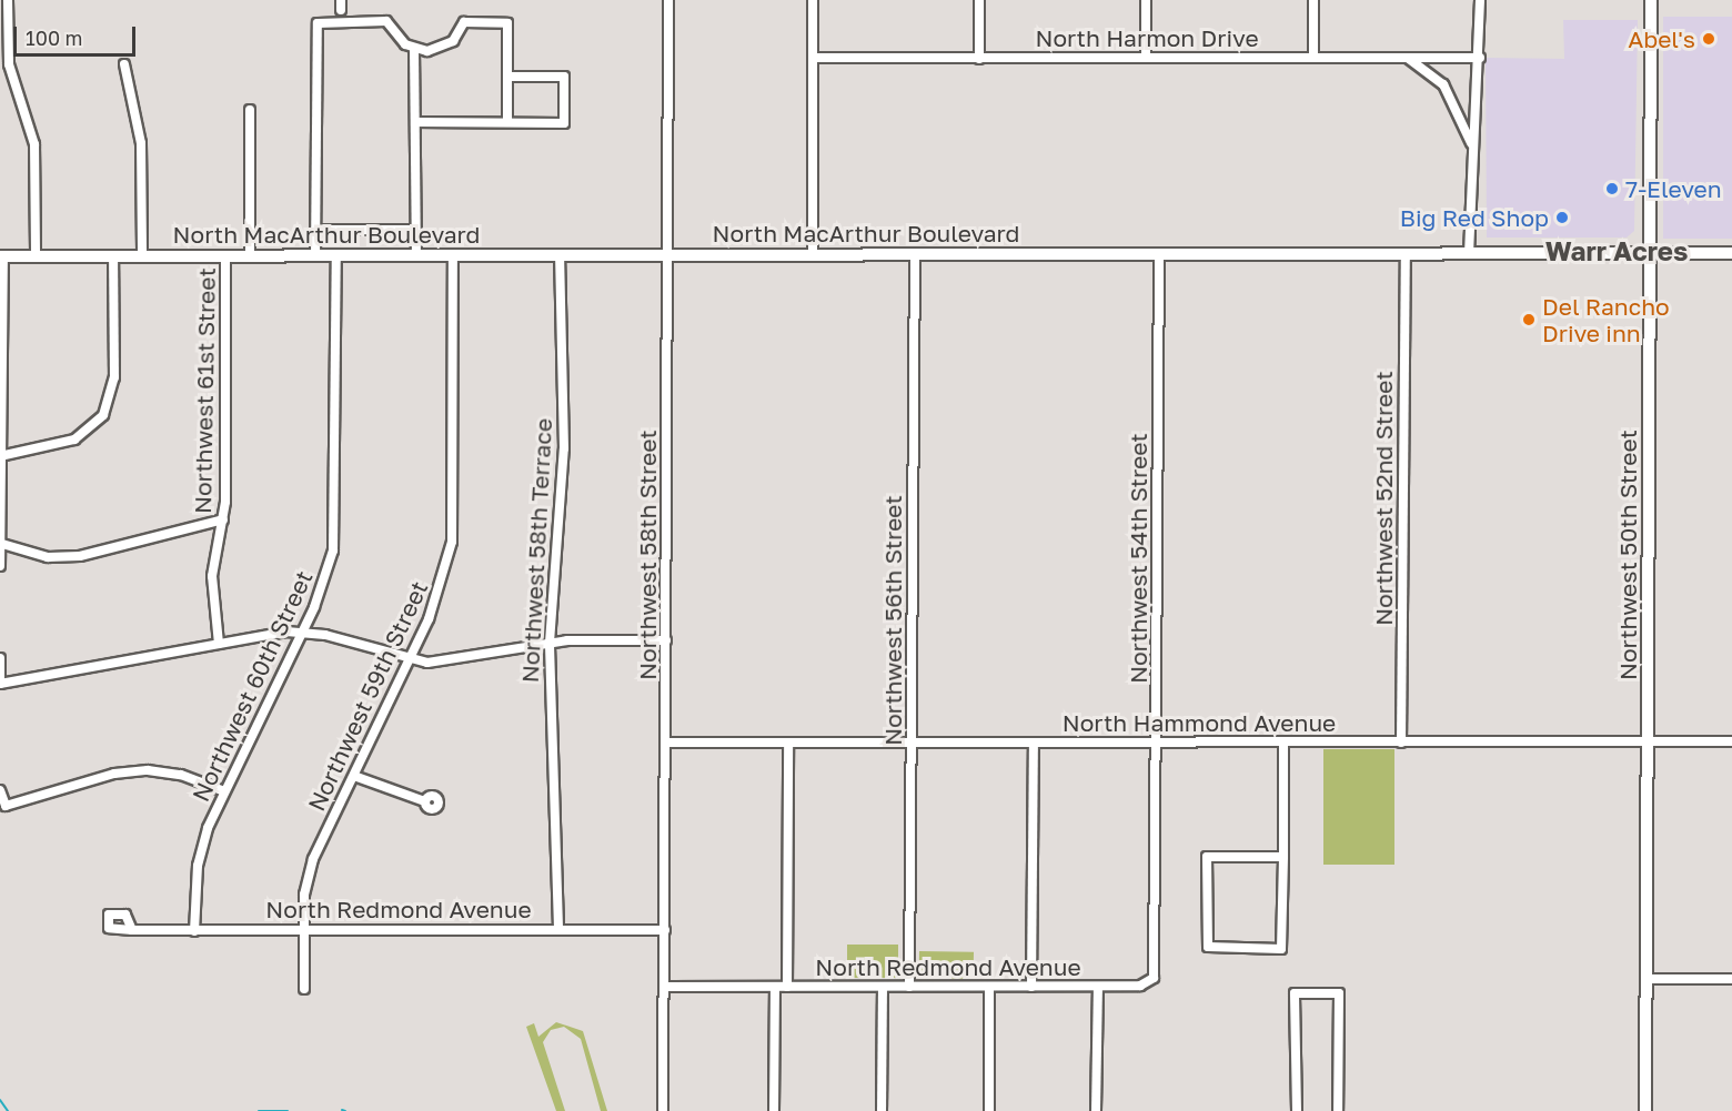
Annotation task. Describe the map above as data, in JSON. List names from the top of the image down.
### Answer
{
  "streets": {
    "main road": ["North MacArthur Boulevard", "Northwest 50th Street"],
    "street": [
      "North Harmon Drive",
      "Northwest 61st Street",
      "Northwest 52nd Street",
      "Northwest 58th Terrace",
      "Northwest 58th Street",
      "Northwest 54th Street",
      "Northwest 56th Street",
      "Northwest 60th Street",
      "Northwest 59th Street",
      "North Hammond Avenue",
      "North Redmond Avenue"
    ]
  },
  "crossings": [
    ["North MacArthur Boulevard", "Northwest 61st Street"],
    ["North MacArthur Boulevard", "Northwest 52nd Street"],
    ["North MacArthur Boulevard", "Northwest 58th Terrace"],
    ["North MacArthur Boulevard", "Northwest 58th Street"],
    ["North MacArthur Boulevard", "Northwest 50th Street"],
    ["North MacArthur Boulevard", "Northwest 54th Street"],
    ["North MacArthur Boulevard", "Northwest 56th Street"],
    ["North MacArthur Boulevard", "Northwest 60th Street"],
    ["North MacArthur Boulevard", "Northwest 59th Street"],
    ["Northwest 52nd Street", "North Hammond Avenue"],
    ["Northwest 58th Terrace", "North Redmond Avenue"],
    ["Northwest 58th Street", "North Hammond Avenue"],
    ["Northwest 58th Street", "North Redmond Avenue"],
    ["Northwest 50th Street", "North Hammond Avenue"],
    ["Northwest 54th Street", "North Hammond Avenue"],
    ["Northwest 54th Street", "North Redmond Avenue"],
    ["Northwest 56th Street", "North Hammond Avenue"],
    ["Northwest 56th Street", "North Redmond Avenue"],
    ["Northwest 60th Street", "North Redmond Avenue"],
    ["Northwest 59th Street", "North Redmond Avenue"]
  ],
  "districts": ["Warr Acres"],
  "places": [
    "Abel's",
    "7-Eleven",
    "Big Red Shop",
    "Del Rancho Drive inn"
  ],
  "scale_bar": "100 m"
}
